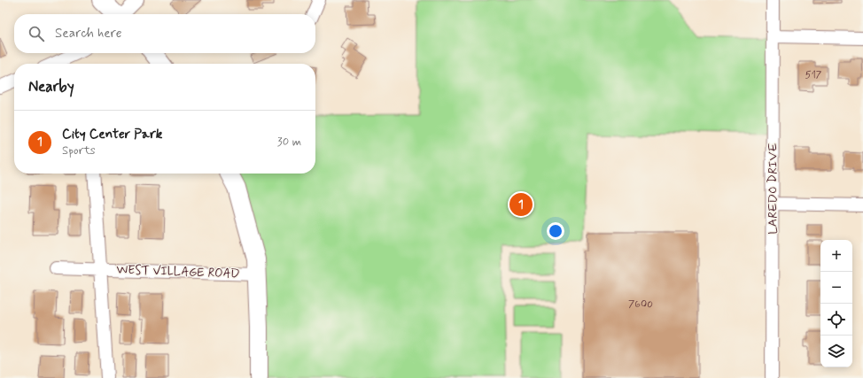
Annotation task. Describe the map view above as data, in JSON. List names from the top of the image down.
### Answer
{
  "streets": {
    "street": ["LAREDO DRIVE", "WEST VILLAGE ROAD"]
  },
  "house_numbers": ["517", "7600"],
  "page": {
    "search": "Search here",
    "heading": "Nearby",
    "list": [
      {
        "mark": "1",
        "name": "City Center Park",
        "note": "Sports",
        "value": "30 m"
      }
    ],
    "pins": "1",
    "map_buttons": ["+", "−"]
  }
}
